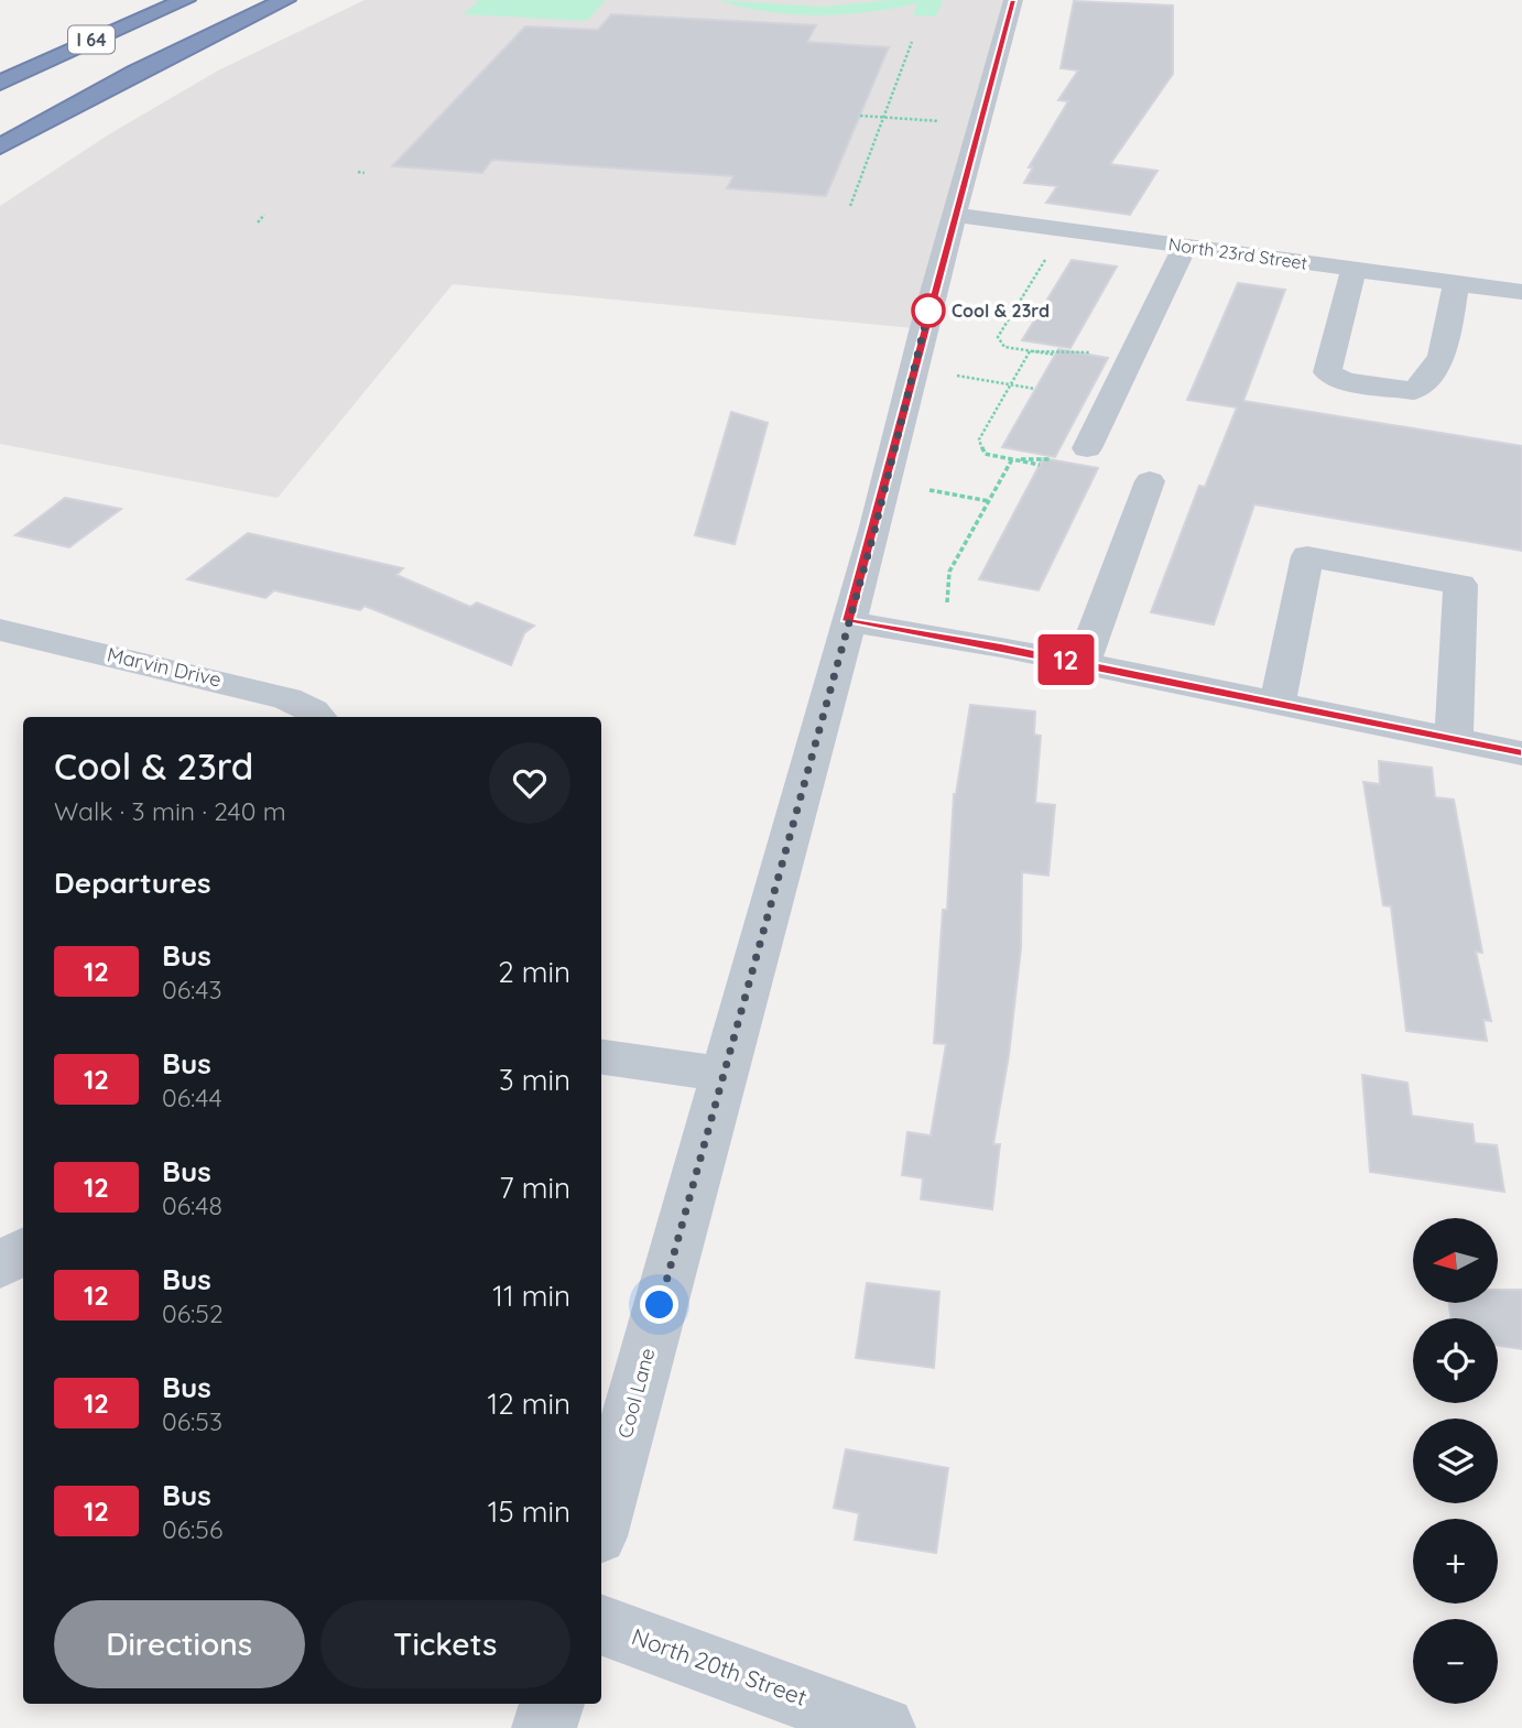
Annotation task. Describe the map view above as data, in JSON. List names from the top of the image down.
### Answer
{
  "streets": {
    "highway": ["I 64"],
    "street": [
      "North 23rd Street",
      "Marvin Drive",
      "Cool Lane",
      "North 20th Street"
    ]
  },
  "crossings": [
    ["North 23rd Street", "Cool Lane"]
  ],
  "places": ["Cool & 23rd"],
  "lines": ["bus line 12"],
  "north": "left",
  "page": {
    "on_map": "12",
    "heading": [
      ["Cool & 23rd", "Walk · 3 min · 240 m"],
      "Departures"
    ],
    "list": [
      {
        "mark": "12",
        "name": "Bus",
        "note": "06:43",
        "value": "2 min"
      },
      {
        "mark": "12",
        "name": "Bus",
        "note": "06:44",
        "value": "3 min"
      },
      {
        "mark": "12",
        "name": "Bus",
        "note": "06:48",
        "value": "7 min"
      },
      {
        "mark": "12",
        "name": "Bus",
        "note": "06:52",
        "value": "11 min"
      },
      {
        "mark": "12",
        "name": "Bus",
        "note": "06:53",
        "value": "12 min"
      },
      {
        "mark": "12",
        "name": "Bus",
        "note": "06:56",
        "value": "15 min"
      }
    ],
    "map_buttons": ["+", "−"],
    "buttons": ["Directions", "Tickets"]
  }
}
